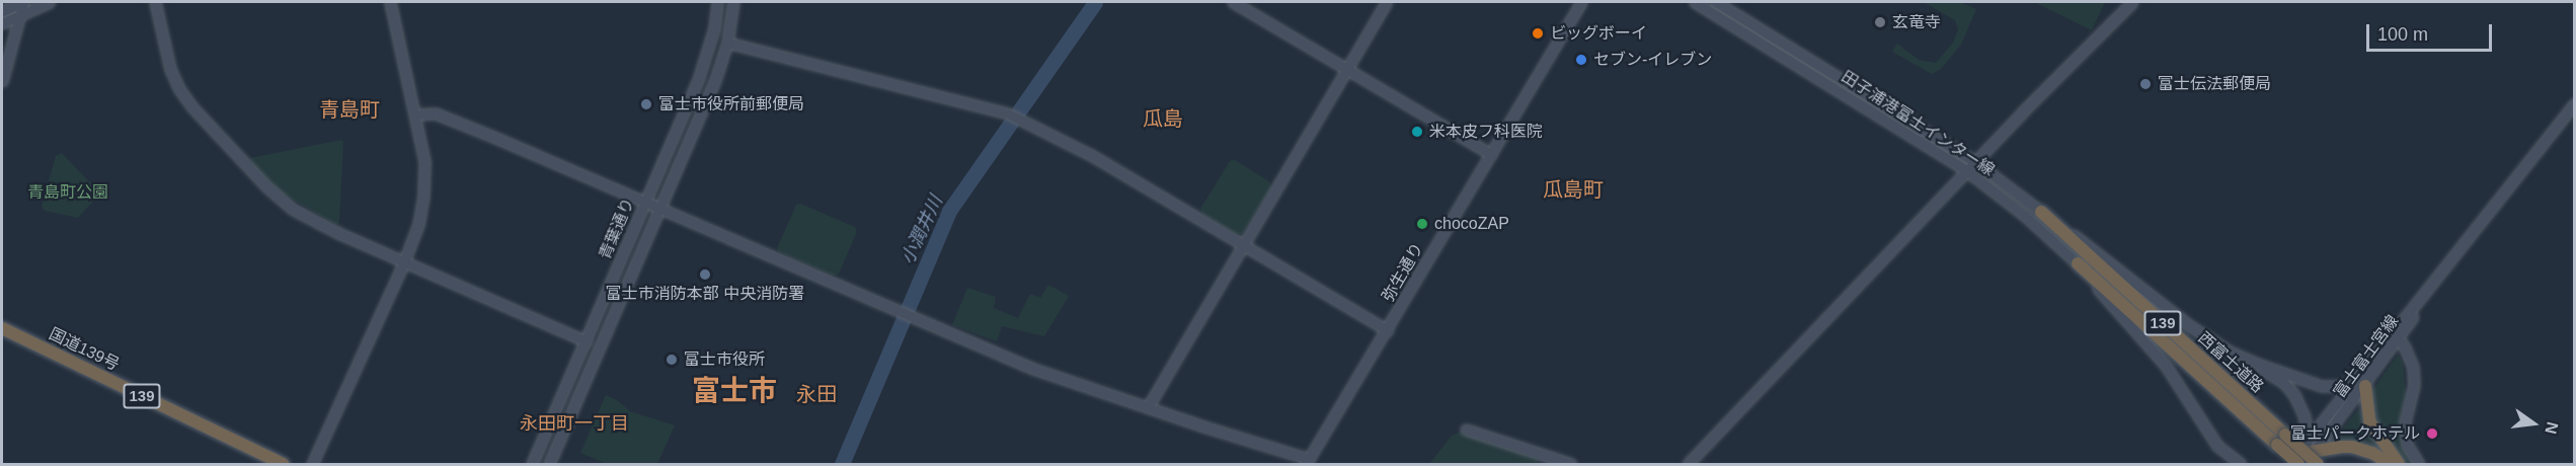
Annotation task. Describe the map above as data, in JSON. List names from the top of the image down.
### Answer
{
  "streets": {
    "highway": ["139", "国道139号", "西富士道路"],
    "street": [
      "田子浦港富士インター線",
      "青葉通り",
      "弥生通り",
      "富士富士宮線"
    ]
  },
  "crossings": [
    ["田子浦港富士インター線", "西富士道路"],
    ["富士富士宮線", "西富士道路"]
  ],
  "districts": [
    "青島町",
    "瓜島",
    "瓜島町",
    "富士市",
    "永田",
    "永田町一丁目"
  ],
  "water": ["小潤井川"],
  "parks": ["青島町公園"],
  "places": [
    "玄竜寺",
    "ビッグボーイ",
    "セブン-イレブン",
    "富士伝法郵便局",
    "富士市役所前郵便局",
    "米本皮フ科医院",
    "chocoZAP",
    "富士市消防本部 中央消防署",
    "富士市役所",
    "富士パークホテル"
  ],
  "scale_bar": "100 m",
  "north": "right"
}
